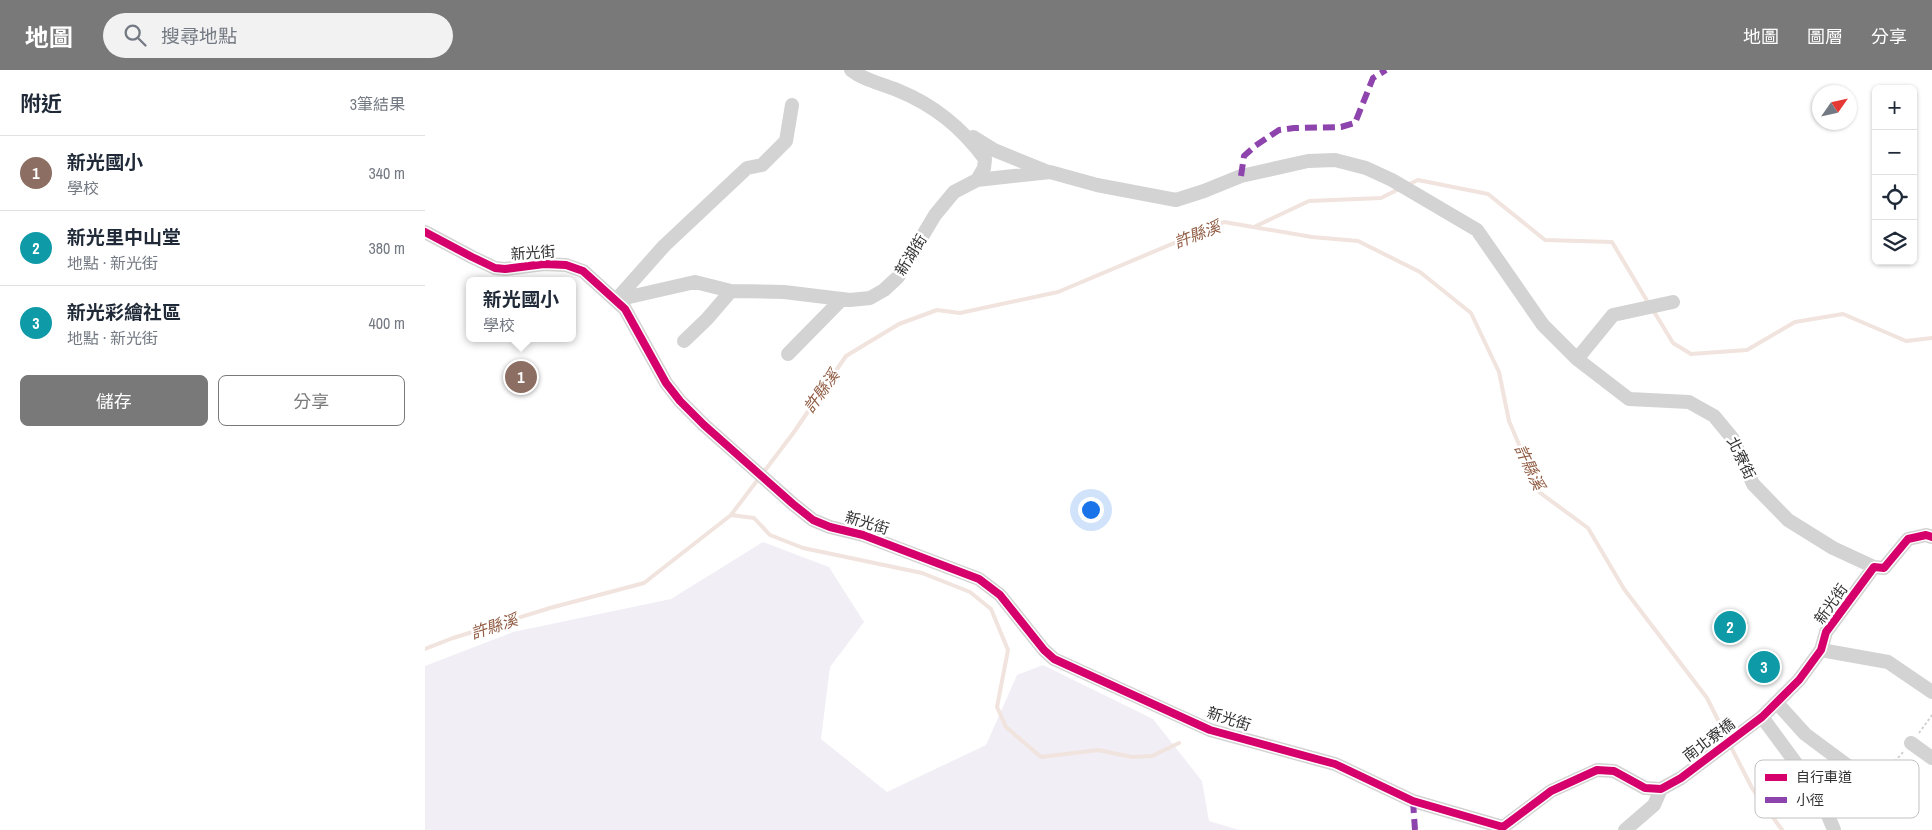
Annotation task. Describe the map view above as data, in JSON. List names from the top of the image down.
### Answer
{
  "streets": {
    "street": [
      "新光街",
      "新湖街",
      "北寮街",
      "南北寮橋"
    ]
  },
  "crossings": [
    ["新光街", "新湖街"],
    ["新光街", "北寮街"],
    ["新光街", "南北寮橋"]
  ],
  "water": ["許縣溪"],
  "legend": ["自行車道", "小徑"],
  "north": "top right",
  "page": {
    "header": "地圖",
    "search": "搜尋地點",
    "nav": ["地圖", "圖層", "分享"],
    "heading": ["附近", "3筆結果"],
    "map_buttons": ["+", "−"],
    "list": [
      {
        "mark": "1",
        "name": "新光國小",
        "note": "學校",
        "value": "340 m"
      },
      {
        "mark": "2",
        "name": "新光里中山堂",
        "note": "地點 · 新光街",
        "value": "380 m"
      },
      {
        "mark": "3",
        "name": "新光彩繪社區",
        "note": "地點 · 新光街",
        "value": "400 m"
      }
    ],
    "popup": ["新光國小", "學校"],
    "pins": ["1", "2", "3"],
    "buttons": ["儲存", "分享"]
  }
}
